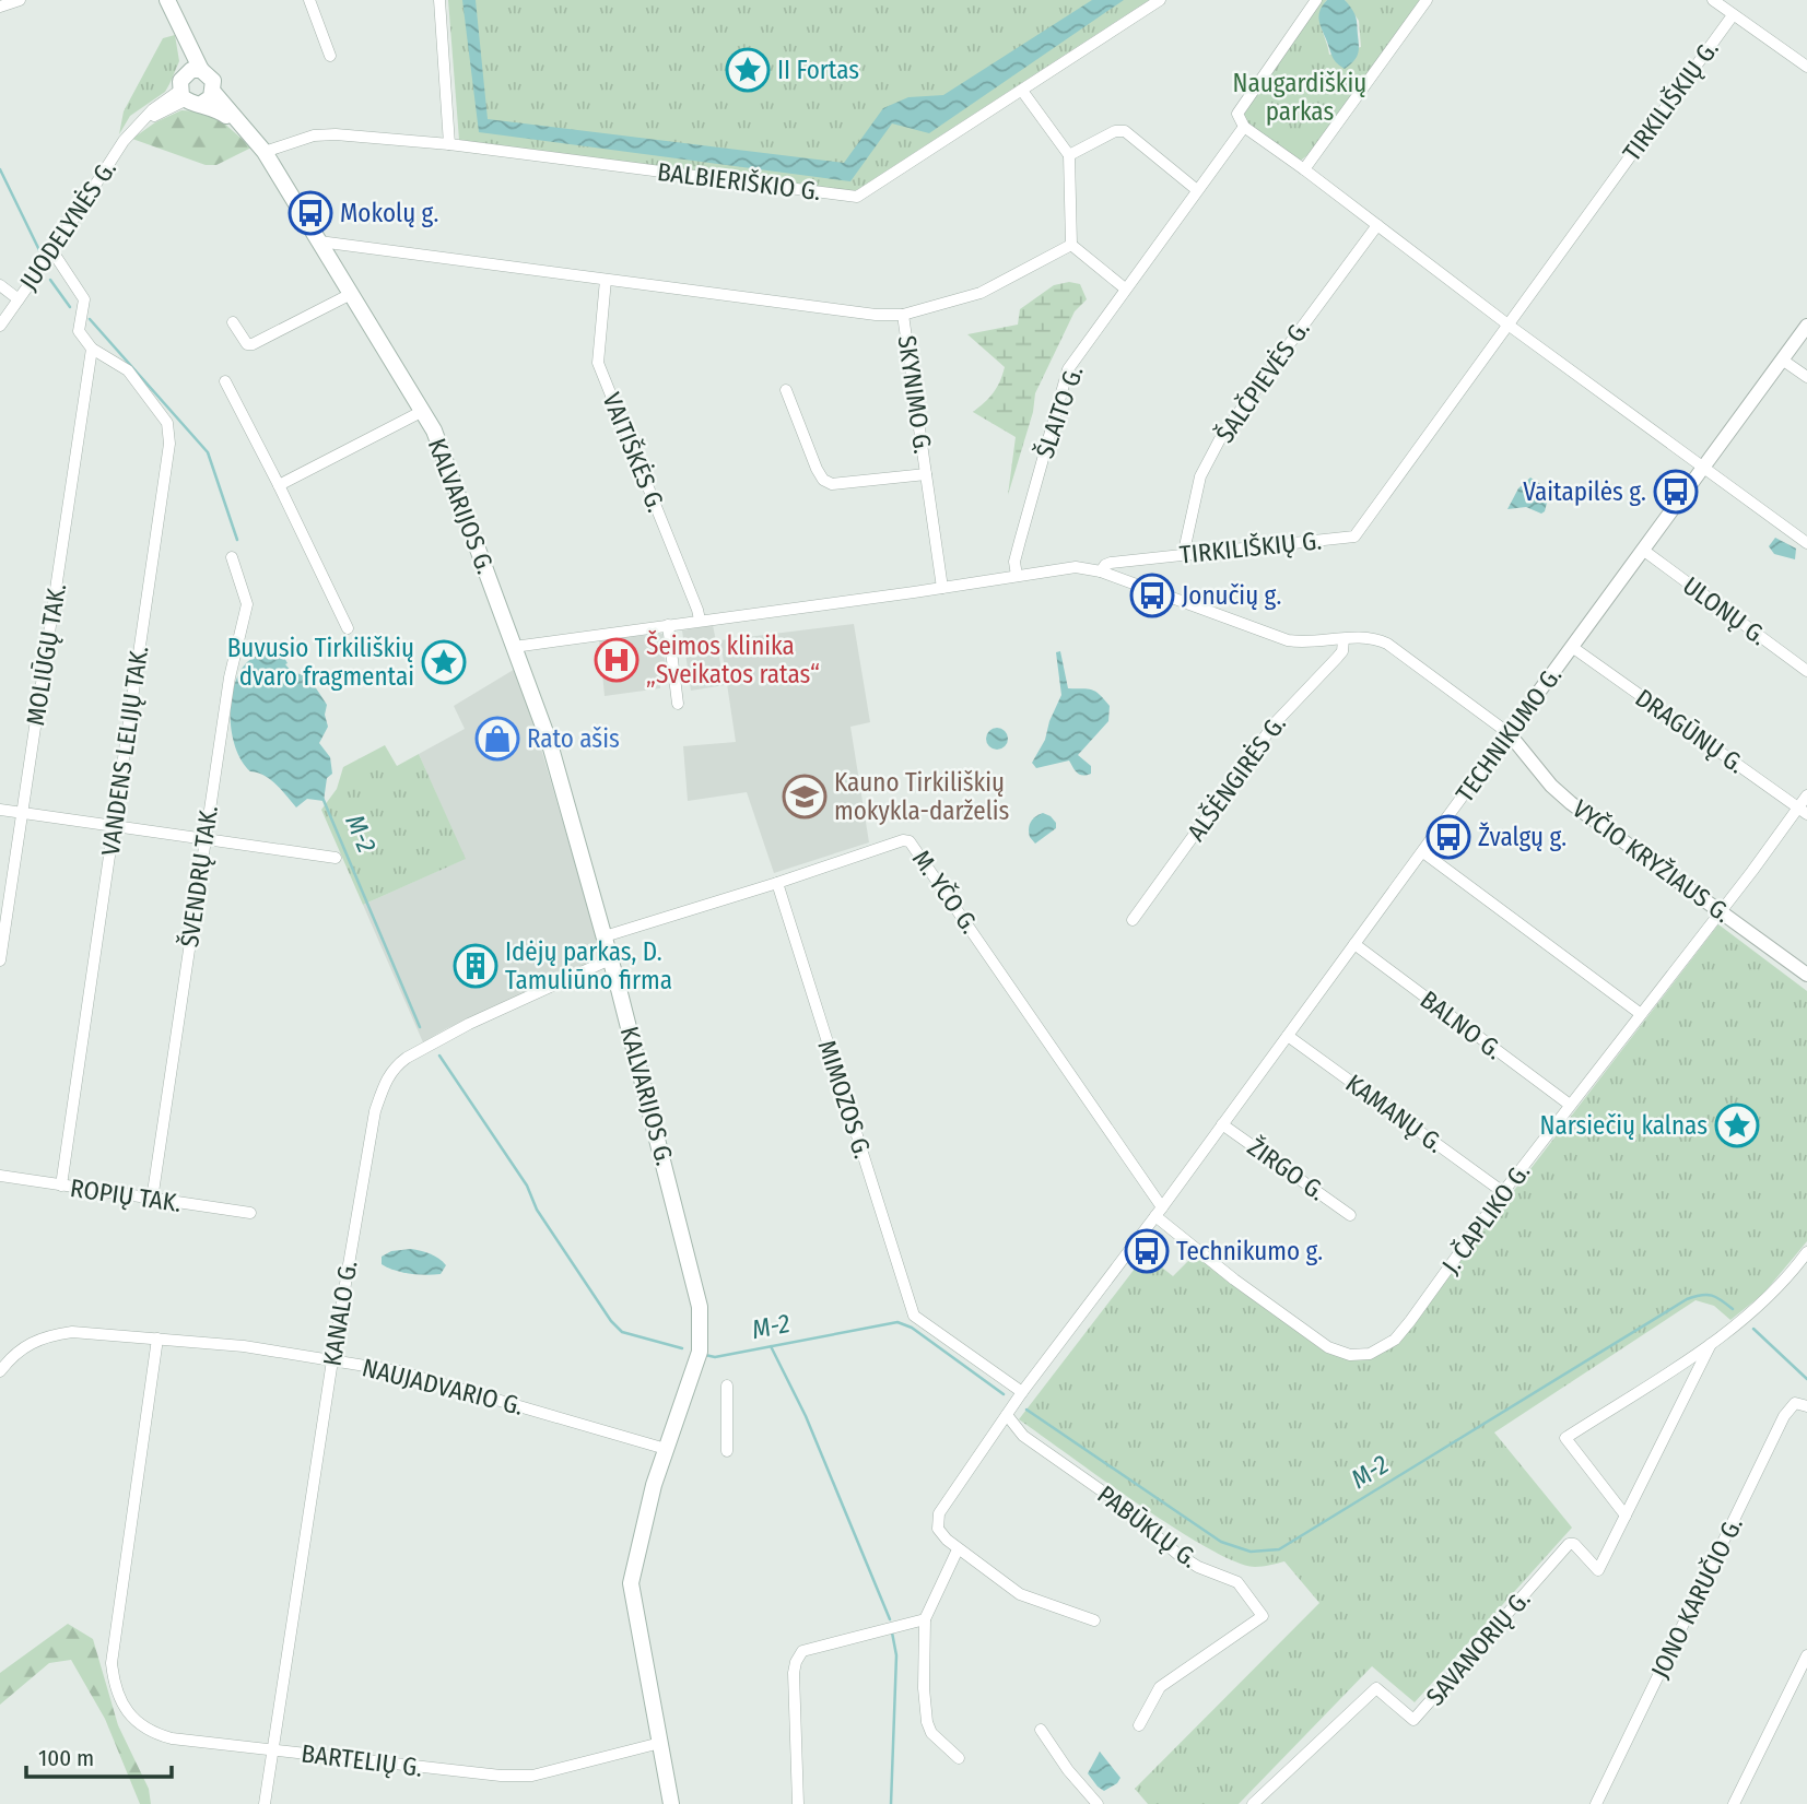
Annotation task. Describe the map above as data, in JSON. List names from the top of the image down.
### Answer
{
  "streets": {
    "main road": ["KALVARIJOS G."],
    "street": [
      "TIRKILIŠKIŲ G.",
      "BALBIERIŠKIO G.",
      "JUODELYNĖS G.",
      "ŠALČPIEVĖS G.",
      "SKYNIMO G.",
      "ŠLAITO G.",
      "VAITIŠKĖS G.",
      "ULONŲ G.",
      "MOLIŪGŲ TAK.",
      "DRAGŪNŲ G.",
      "TECHNIKUMO G.",
      "VANDENS LELIJŲ TAK.",
      "ALŠĖNGIRĖS G.",
      "VYČIO KRYŽIAUS G.",
      "ŠVENDRŲ TAK.",
      "M. YČO G.",
      "BALNO G.",
      "MIMOZOS G.",
      "KAMANŲ G.",
      "ŽIRGO G.",
      "ROPIŲ TAK.",
      "J. ČAPLIKO G.",
      "KANALO G.",
      "NAUJADVARIO G.",
      "PABŪKLŲ G.",
      "JONO KARUČIO G.",
      "SAVANORIŲ G.",
      "BARTELIŲ G."
    ]
  },
  "crossings": [
    ["TIRKILIŠKIŲ G.", "ŠALČPIEVĖS G."],
    ["TIRKILIŠKIŲ G.", "SKYNIMO G."],
    ["TIRKILIŠKIŲ G.", "ŠLAITO G."],
    ["TIRKILIŠKIŲ G.", "VAITIŠKĖS G."],
    ["TIRKILIŠKIŲ G.", "KALVARIJOS G."],
    ["BALBIERIŠKIO G.", "KALVARIJOS G."],
    ["JUODELYNĖS G.", "KALVARIJOS G."],
    ["KALVARIJOS G.", "M. YČO G."],
    ["KALVARIJOS G.", "KANALO G."],
    ["KALVARIJOS G.", "NAUJADVARIO G."],
    ["KALVARIJOS G.", "BARTELIŲ G."],
    ["ULONŲ G.", "TECHNIKUMO G."],
    ["MOLIŪGŲ TAK.", "VANDENS LELIJŲ TAK."],
    ["DRAGŪNŲ G.", "TECHNIKUMO G."],
    ["DRAGŪNŲ G.", "J. ČAPLIKO G."],
    ["TECHNIKUMO G.", "VYČIO KRYŽIAUS G."],
    ["TECHNIKUMO G.", "M. YČO G."],
    ["TECHNIKUMO G.", "BALNO G."],
    ["TECHNIKUMO G.", "MIMOZOS G."],
    ["TECHNIKUMO G.", "KAMANŲ G."],
    ["TECHNIKUMO G.", "ŽIRGO G."],
    ["TECHNIKUMO G.", "J. ČAPLIKO G."],
    ["TECHNIKUMO G.", "PABŪKLŲ G."],
    ["VANDENS LELIJŲ TAK.", "ROPIŲ TAK."],
    ["VYČIO KRYŽIAUS G.", "J. ČAPLIKO G."],
    ["ŠVENDRŲ TAK.", "ROPIŲ TAK."],
    ["M. YČO G.", "MIMOZOS G."],
    ["M. YČO G.", "J. ČAPLIKO G."],
    ["BALNO G.", "J. ČAPLIKO G."],
    ["KAMANŲ G.", "J. ČAPLIKO G."],
    ["KANALO G.", "NAUJADVARIO G."],
    ["KANALO G.", "BARTELIŲ G."],
    ["NAUJADVARIO G.", "BARTELIŲ G."]
  ],
  "water": ["M-2"],
  "parks": ["Naugardiškių parkas"],
  "places": {
    "place": ["II Fortas", "Buvusio Tirkiliškių dvaro fragmentai", "Narsiečių kalnas"],
    "bus stop": [
      "Mokolų g.",
      "Vaitapilės g.",
      "Jonučių g.",
      "Žvalgų g.",
      "Technikumo g."
    ],
    "hospital": ["Šeimos klinika „Sveikatos ratas“"],
    "shop": ["Rato ašis"],
    "school or university": ["Kauno Tirkiliškių mokykla-darželis"],
    "building": ["Idėjų parkas, D. Tamuliūno firma"]
  },
  "scale_bar": "100 m"
}
